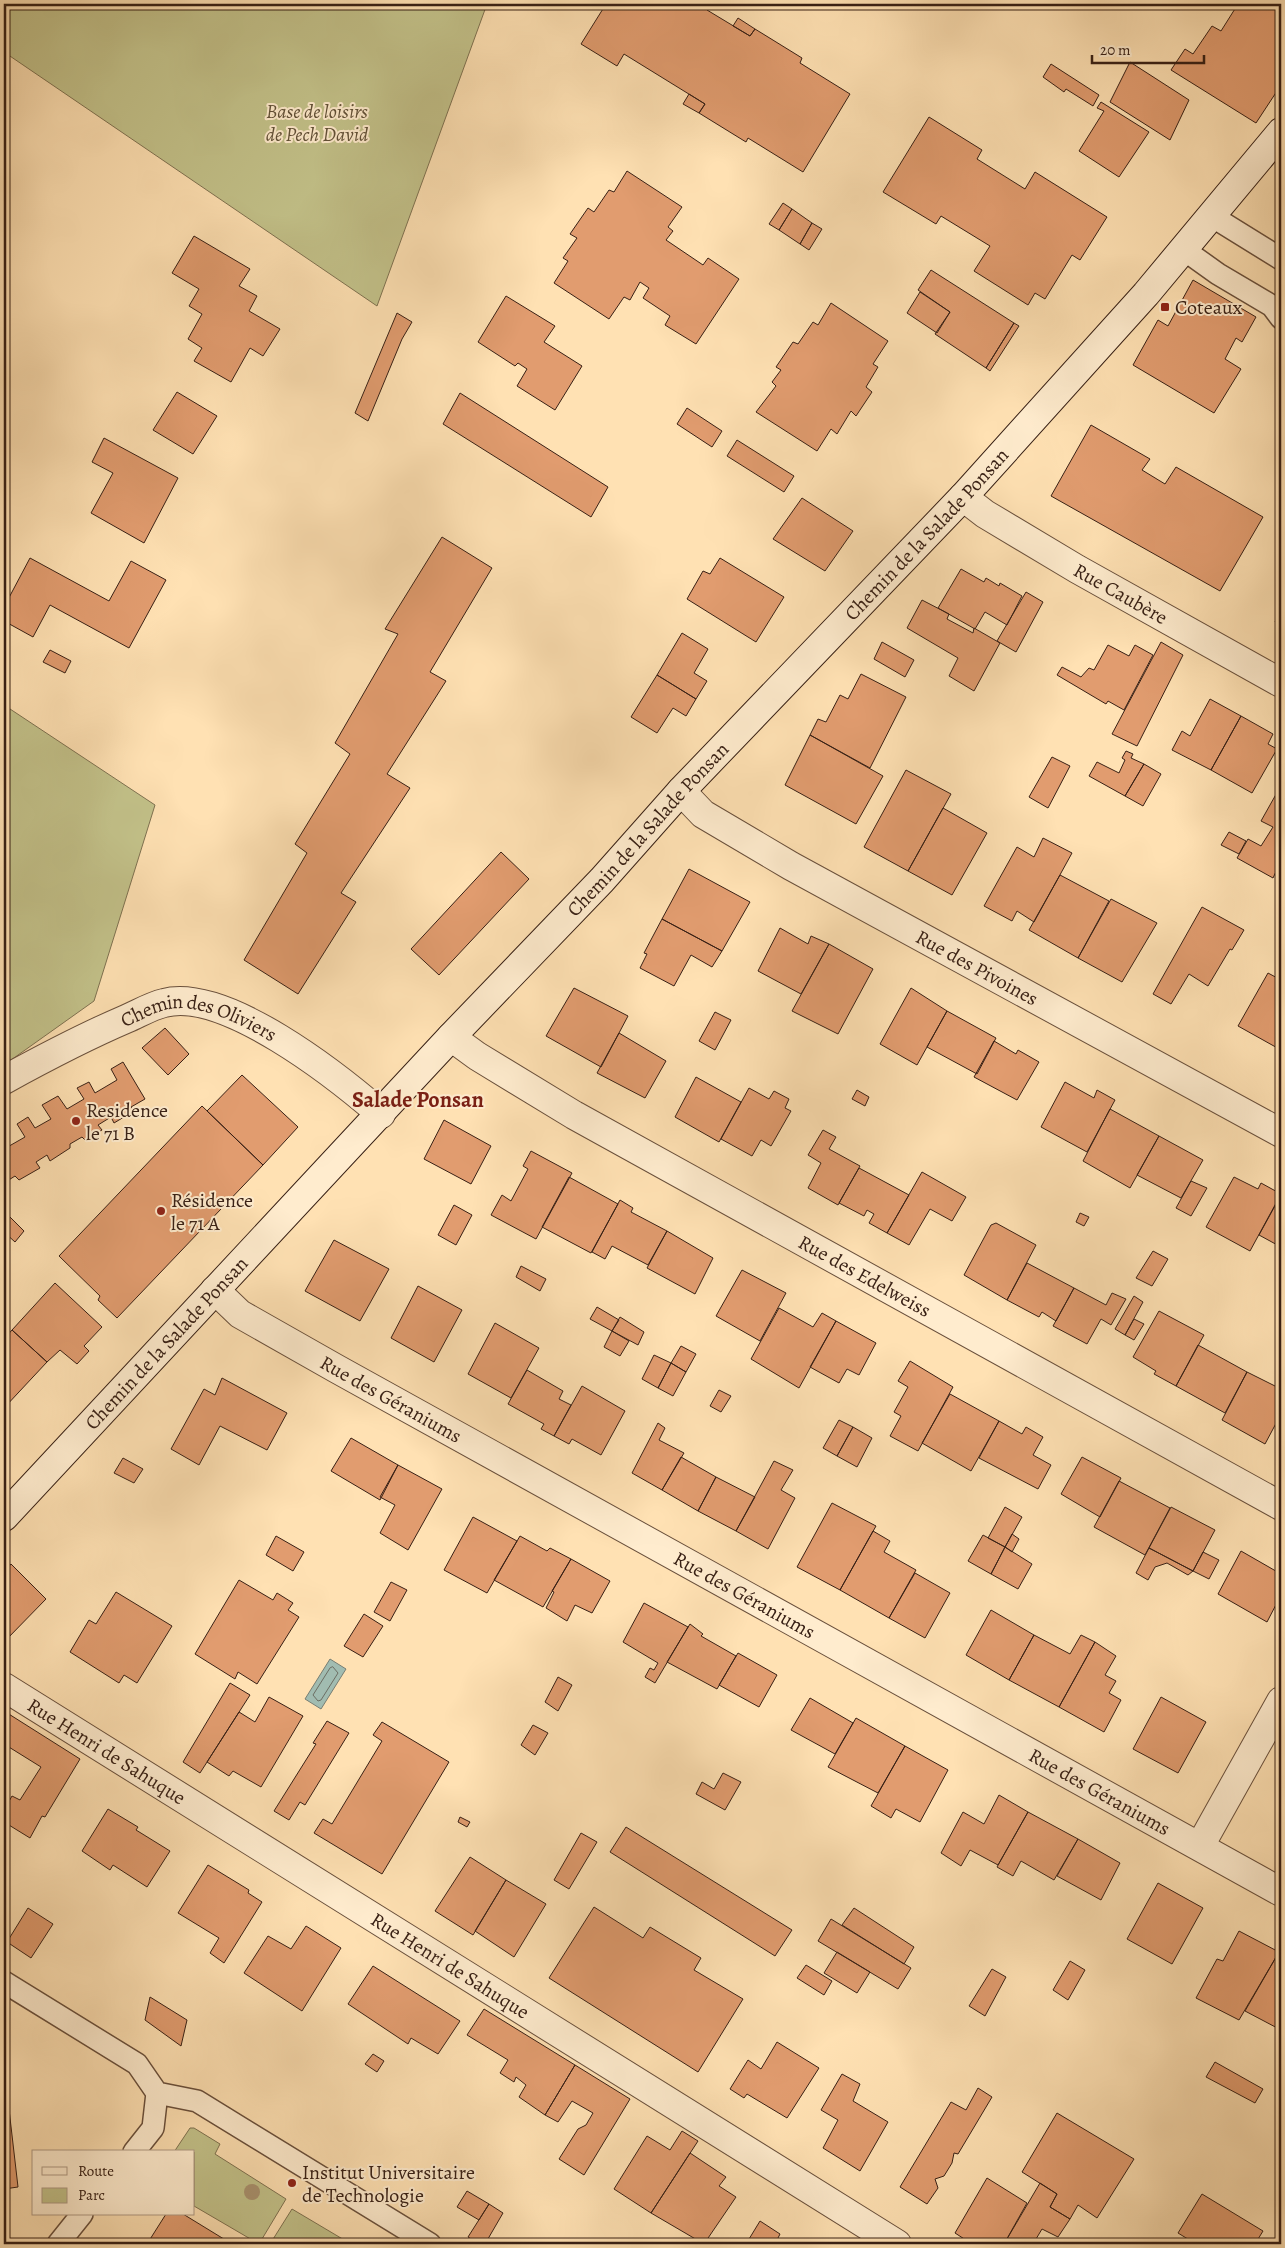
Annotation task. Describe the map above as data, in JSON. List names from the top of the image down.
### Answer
{
  "streets": {
    "street": [
      "Chemin de la Salade Ponsan",
      "Rue Caubère",
      "Rue des Pivoines",
      "Chemin des Oliviers",
      "Rue des Edelweiss",
      "Rue des Géraniums",
      "Rue Henri de Sahuque"
    ]
  },
  "crossings": [
    ["Chemin de la Salade Ponsan", "Rue Caubère"],
    ["Chemin de la Salade Ponsan", "Rue des Pivoines"],
    ["Chemin de la Salade Ponsan", "Chemin des Oliviers"],
    ["Chemin de la Salade Ponsan", "Rue des Edelweiss"],
    ["Chemin de la Salade Ponsan", "Rue des Géraniums"]
  ],
  "districts": ["Salade Ponsan"],
  "parks": ["Base de loisirs de Pech David"],
  "places": {
    "transit": ["Coteaux"],
    "other": ["Residence le 71 B", "Résidence le 71 A", "Institut Universitaire de Technologie"]
  },
  "legend": ["Route", "Parc"],
  "scale_bar": "20 m"
}
